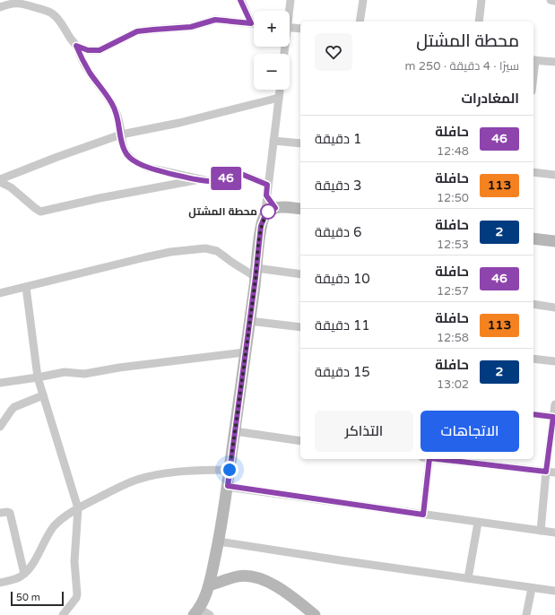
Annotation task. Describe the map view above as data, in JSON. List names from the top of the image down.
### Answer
{
  "places": ["محطة المشتل"],
  "lines": ["bus line 46"],
  "scale_bar": "50 m",
  "page": {
    "on_map": "46",
    "map_buttons": ["+", "−"],
    "heading": [
      ["محطة المشتل", "سيرًا · 4 دقيقة · 250 m"],
      "المغادرات"
    ],
    "list": [
      {
        "mark": "46",
        "name": "حافلة",
        "note": "12:48",
        "value": "1 دقيقة"
      },
      {
        "mark": "113",
        "name": "حافلة",
        "note": "12:50",
        "value": "3 دقيقة"
      },
      {
        "mark": "2",
        "name": "حافلة",
        "note": "12:53",
        "value": "6 دقيقة"
      },
      {
        "mark": "46",
        "name": "حافلة",
        "note": "12:57",
        "value": "10 دقيقة"
      },
      {
        "mark": "113",
        "name": "حافلة",
        "note": "12:58",
        "value": "11 دقيقة"
      },
      {
        "mark": "2",
        "name": "حافلة",
        "note": "13:02",
        "value": "15 دقيقة"
      }
    ],
    "buttons": ["الاتجاهات", "التذاكر"],
    "scale": "50 m"
  }
}
